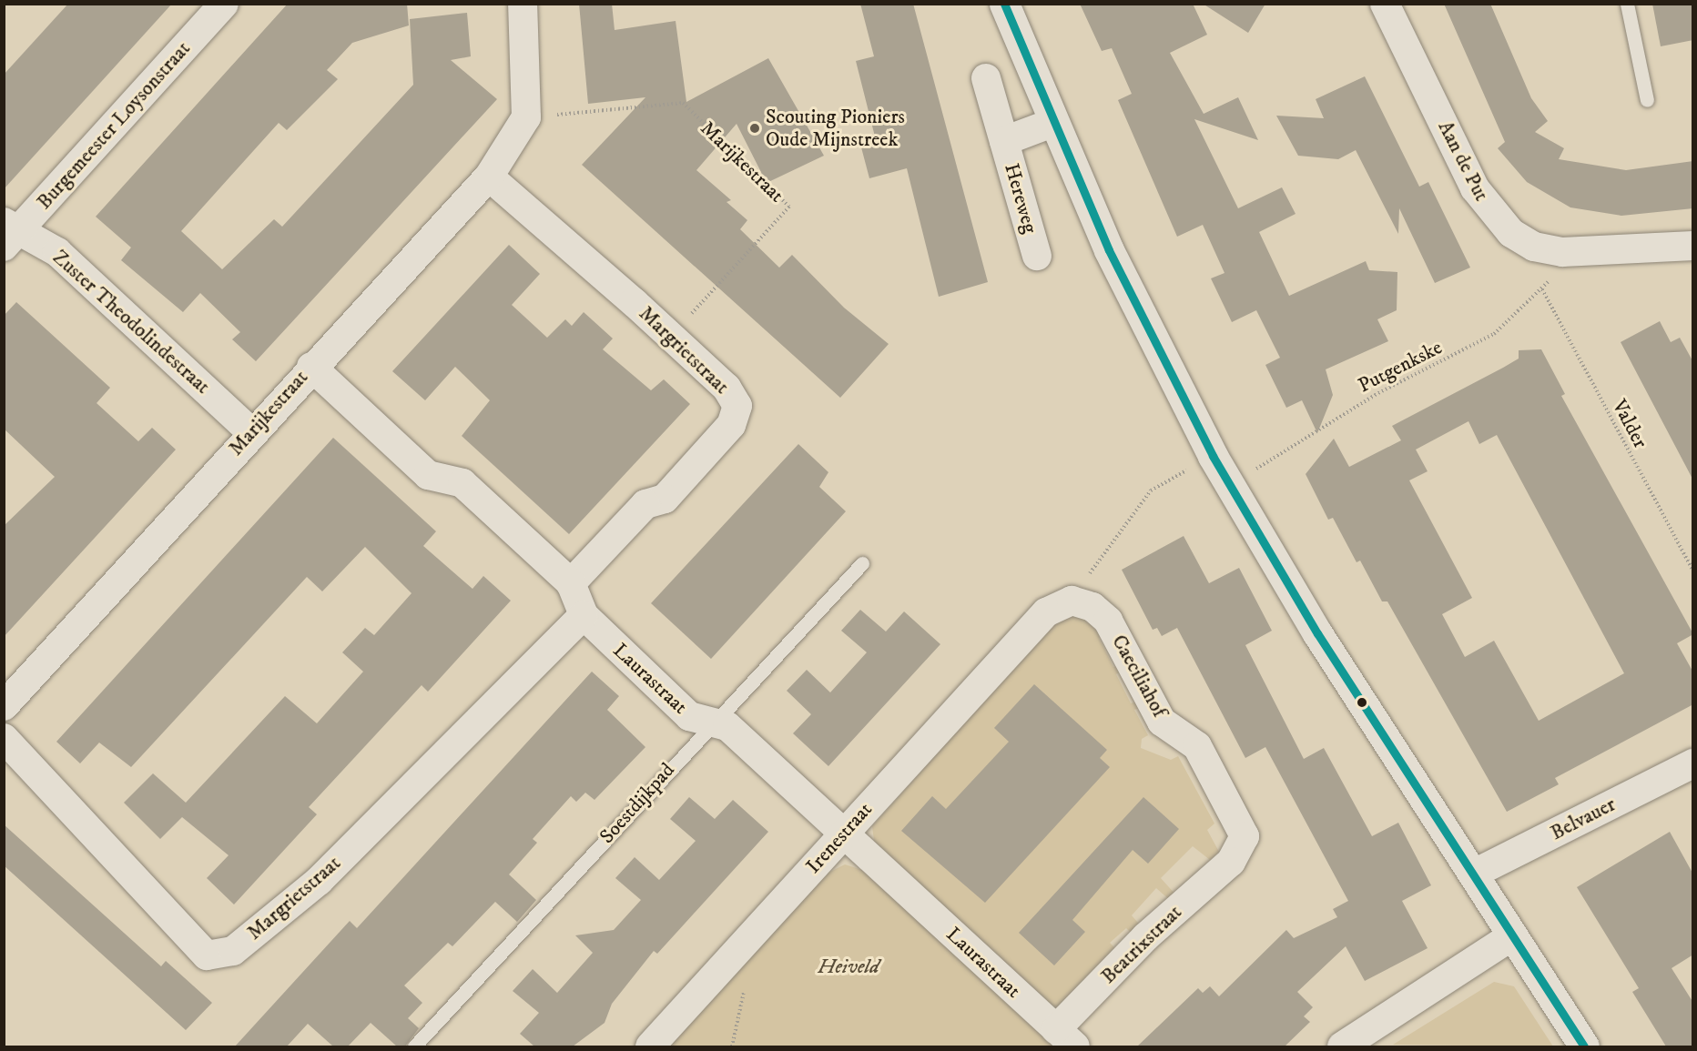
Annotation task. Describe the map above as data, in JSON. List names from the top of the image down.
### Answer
{
  "streets": {
    "street": [
      "Burgemeester Loysonstraat",
      "Aan de Put",
      "Marijkestraat",
      "Hereweg",
      "Zuster Theodolindestraat",
      "Margrietstraat",
      "Caeciliahof",
      "Laurastraat",
      "Belvauer",
      "Irenestraat",
      "Beatrixstraat"
    ],
    "lane": ["Soestdijkpad"],
    "path": ["Putgenkske", "Valder"]
  },
  "crossings": [
    ["Burgemeester Loysonstraat", "Zuster Theodolindestraat"],
    ["Aan de Put", "Putgenkske"],
    ["Marijkestraat", "Zuster Theodolindestraat"],
    ["Marijkestraat", "Margrietstraat"],
    ["Marijkestraat", "Laurastraat"],
    ["Margrietstraat", "Laurastraat"],
    ["Putgenkske", "Valder"],
    ["Caeciliahof", "Irenestraat"],
    ["Caeciliahof", "Beatrixstraat"],
    ["Laurastraat", "Soestdijkpad"],
    ["Laurastraat", "Irenestraat"],
    ["Laurastraat", "Beatrixstraat"]
  ],
  "parks": ["Heiveld"],
  "places": ["Scouting Pioniers Oude Mijnstreek"]
}
